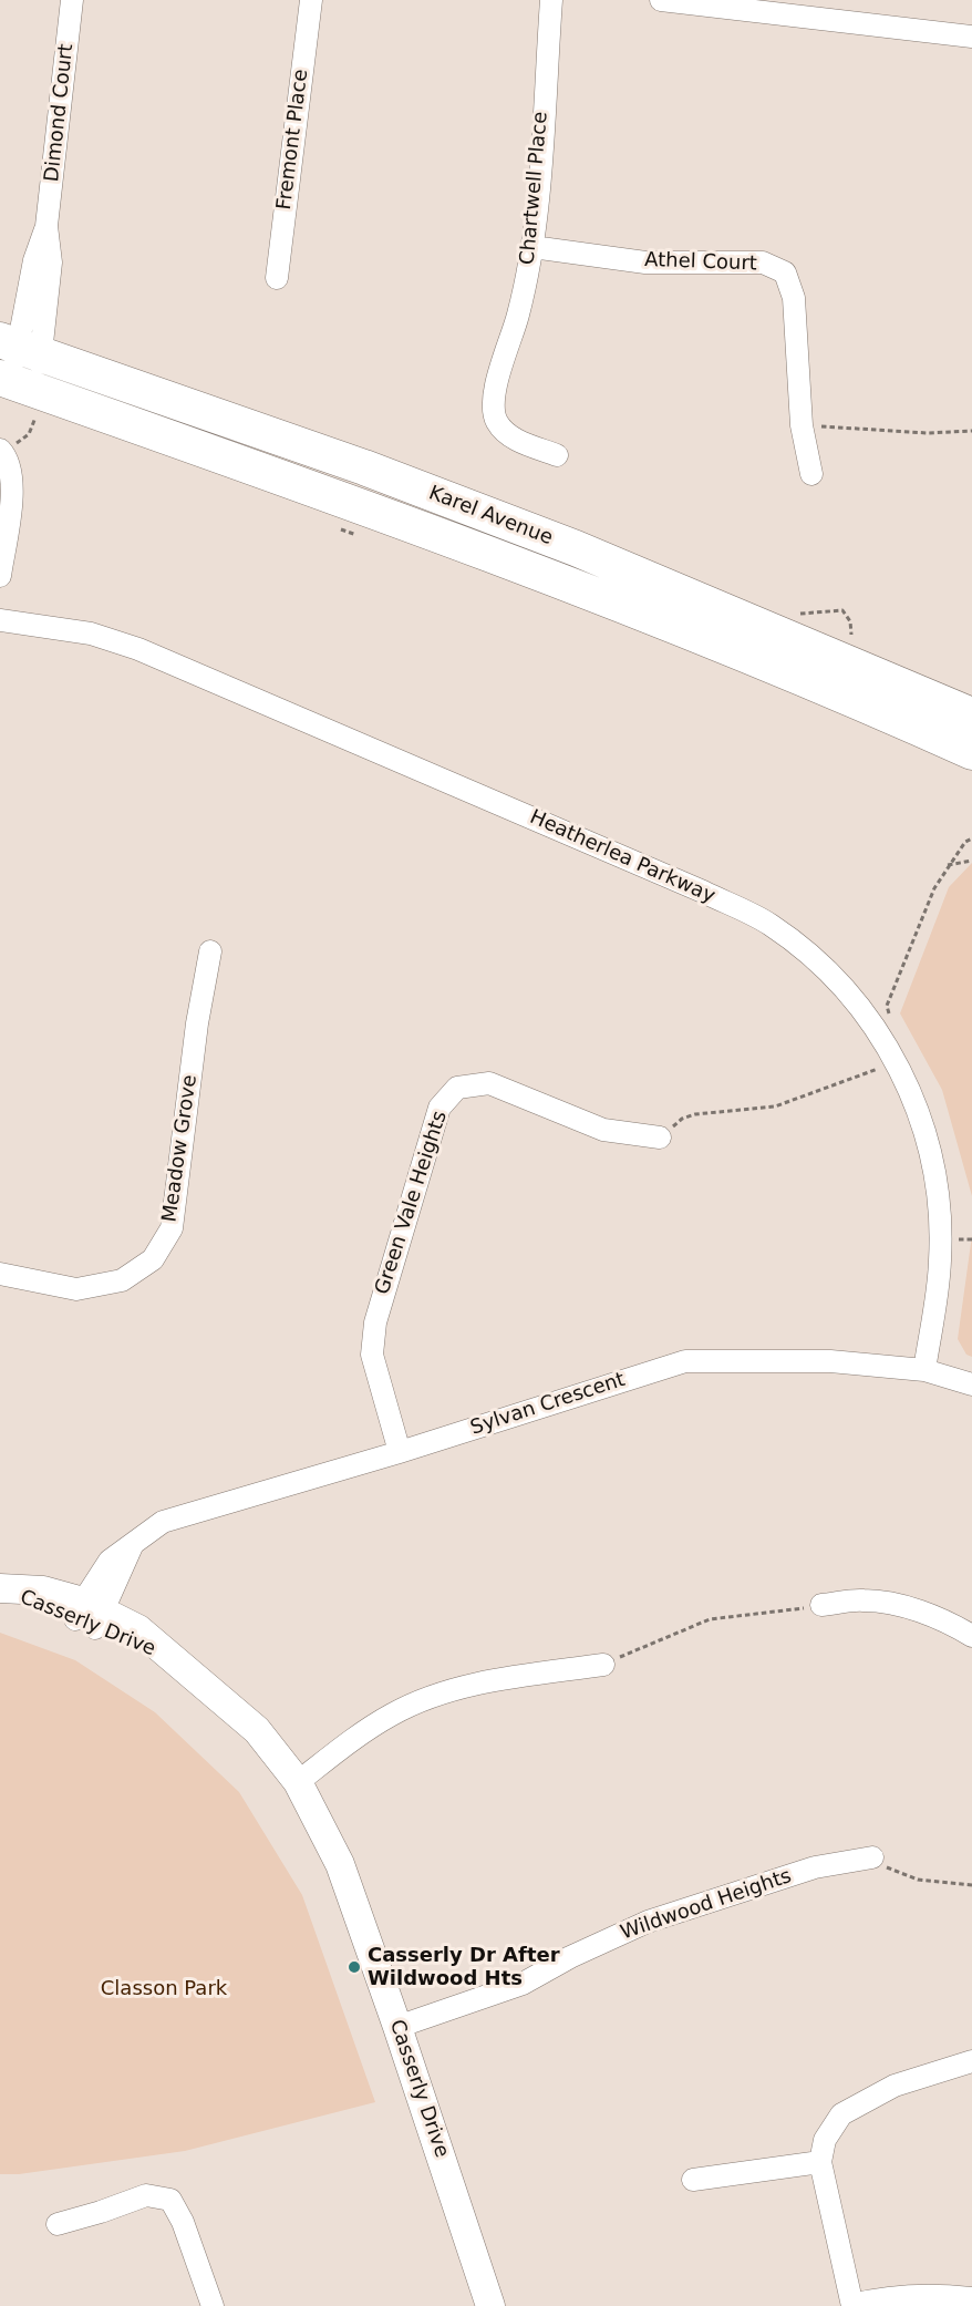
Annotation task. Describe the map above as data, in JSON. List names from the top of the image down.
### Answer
{
  "streets": {
    "main road": ["Karel Avenue"],
    "street": [
      "Dimond Court",
      "Fremont Place",
      "Chartwell Place",
      "Athel Court",
      "Heatherlea Parkway",
      "Meadow Grove",
      "Green Vale Heights",
      "Sylvan Crescent",
      "Casserly Drive",
      "Wildwood Heights"
    ]
  },
  "crossings": [
    ["Dimond Court", "Karel Avenue"],
    ["Chartwell Place", "Athel Court"],
    ["Heatherlea Parkway", "Sylvan Crescent"],
    ["Green Vale Heights", "Sylvan Crescent"],
    ["Sylvan Crescent", "Casserly Drive"],
    ["Casserly Drive", "Wildwood Heights"]
  ],
  "parks": ["Classon Park"],
  "places": ["Casserly Dr After Wildwood Hts"]
}
